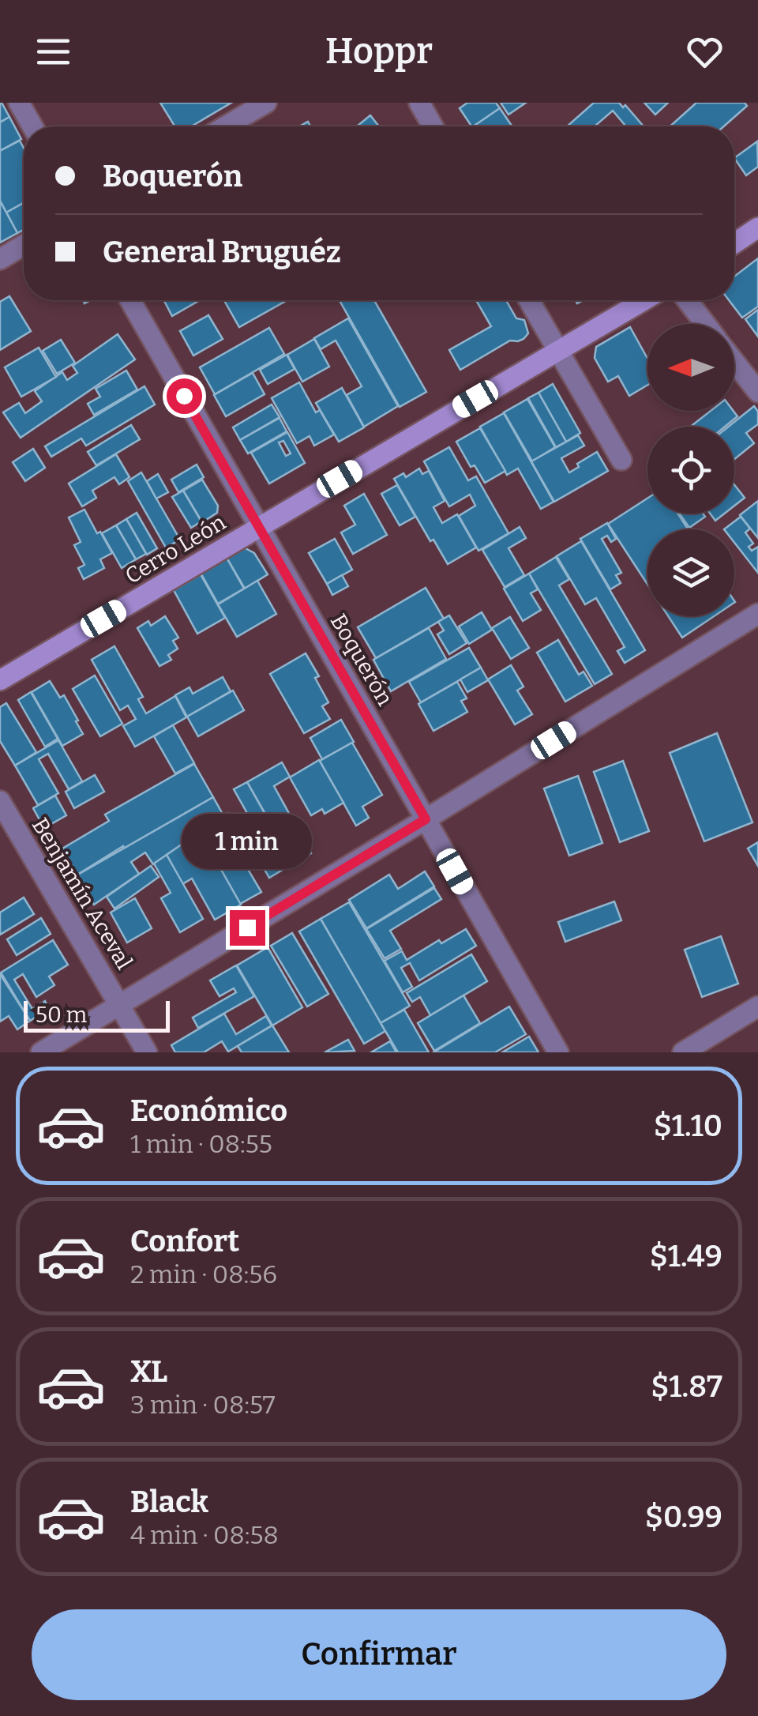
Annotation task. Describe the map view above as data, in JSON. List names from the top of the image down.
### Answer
{
  "streets": {
    "street": ["Cerro León", "Boquerón", "Benjamín Aceval"]
  },
  "crossings": [
    ["Cerro León", "Boquerón"]
  ],
  "scale_bar": "50 m",
  "north": "left",
  "page": {
    "header": "Hoppr",
    "banner": ["Boquerón", "General Bruguéz"],
    "bubble": "1 min",
    "scale": "50 m",
    "list": [
      {
        "name": "Económico",
        "note": "1 min · 08:55",
        "value": "$1.10"
      },
      {
        "name": "Confort",
        "note": "2 min · 08:56",
        "value": "$1.49"
      },
      {
        "name": "XL",
        "note": "3 min · 08:57",
        "value": "$1.87"
      },
      {
        "name": "Black",
        "note": "4 min · 08:58",
        "value": "$0.99"
      }
    ],
    "buttons": "Confirmar"
  }
}
